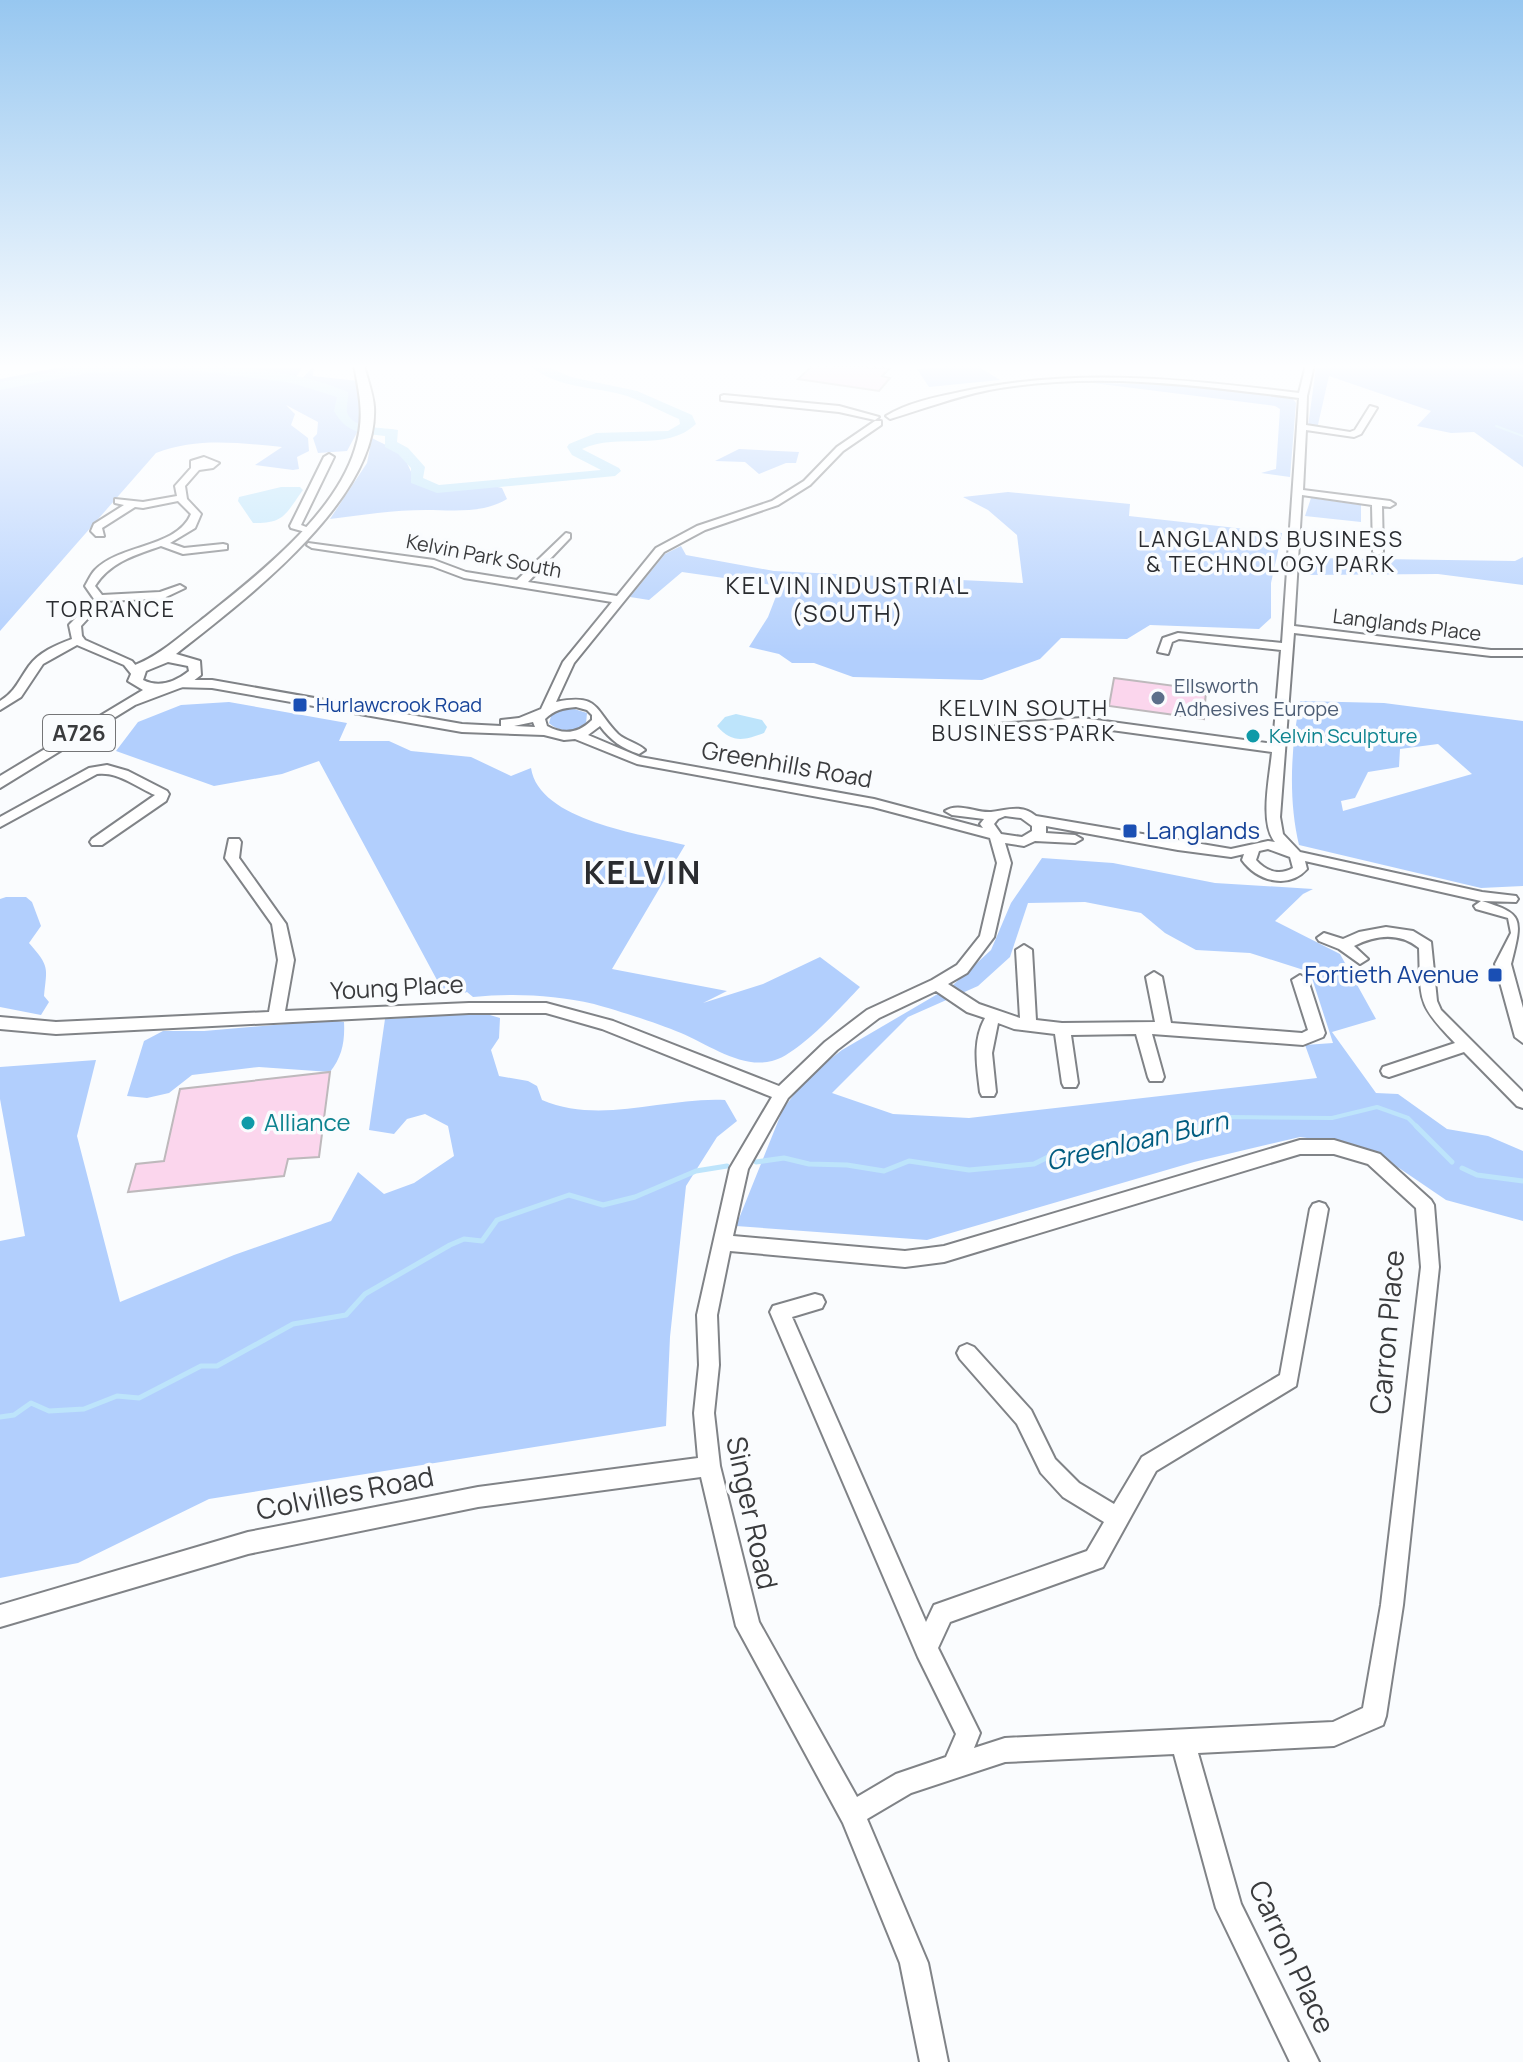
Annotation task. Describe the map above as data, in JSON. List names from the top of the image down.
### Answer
{
  "streets": {
    "main road": ["A726"],
    "street": [
      "Kelvin Park South",
      "Langlands Place",
      "Greenhills Road",
      "Young Place",
      "Carron Place",
      "Colvilles Road",
      "Singer Road"
    ]
  },
  "crossings": [
    ["Kelvin Park South", "A726"],
    ["Greenhills Road", "Singer Road"],
    ["Young Place", "Singer Road"],
    ["Carron Place", "Singer Road"],
    ["Colvilles Road", "Singer Road"]
  ],
  "districts": [
    "LANGLANDS BUSINESS & TECHNOLOGY PARK",
    "KELVIN INDUSTRIAL (SOUTH)",
    "TORRANCE",
    "KELVIN SOUTH BUSINESS PARK",
    "KELVIN"
  ],
  "water": ["Greenloan Burn"],
  "places": {
    "other": ["Ellsworth Adhesives Europe", "Kelvin Sculpture", "Alliance"],
    "transit": ["Hurlawcrook Road", "Langlands", "Fortieth Avenue"]
  }
}
